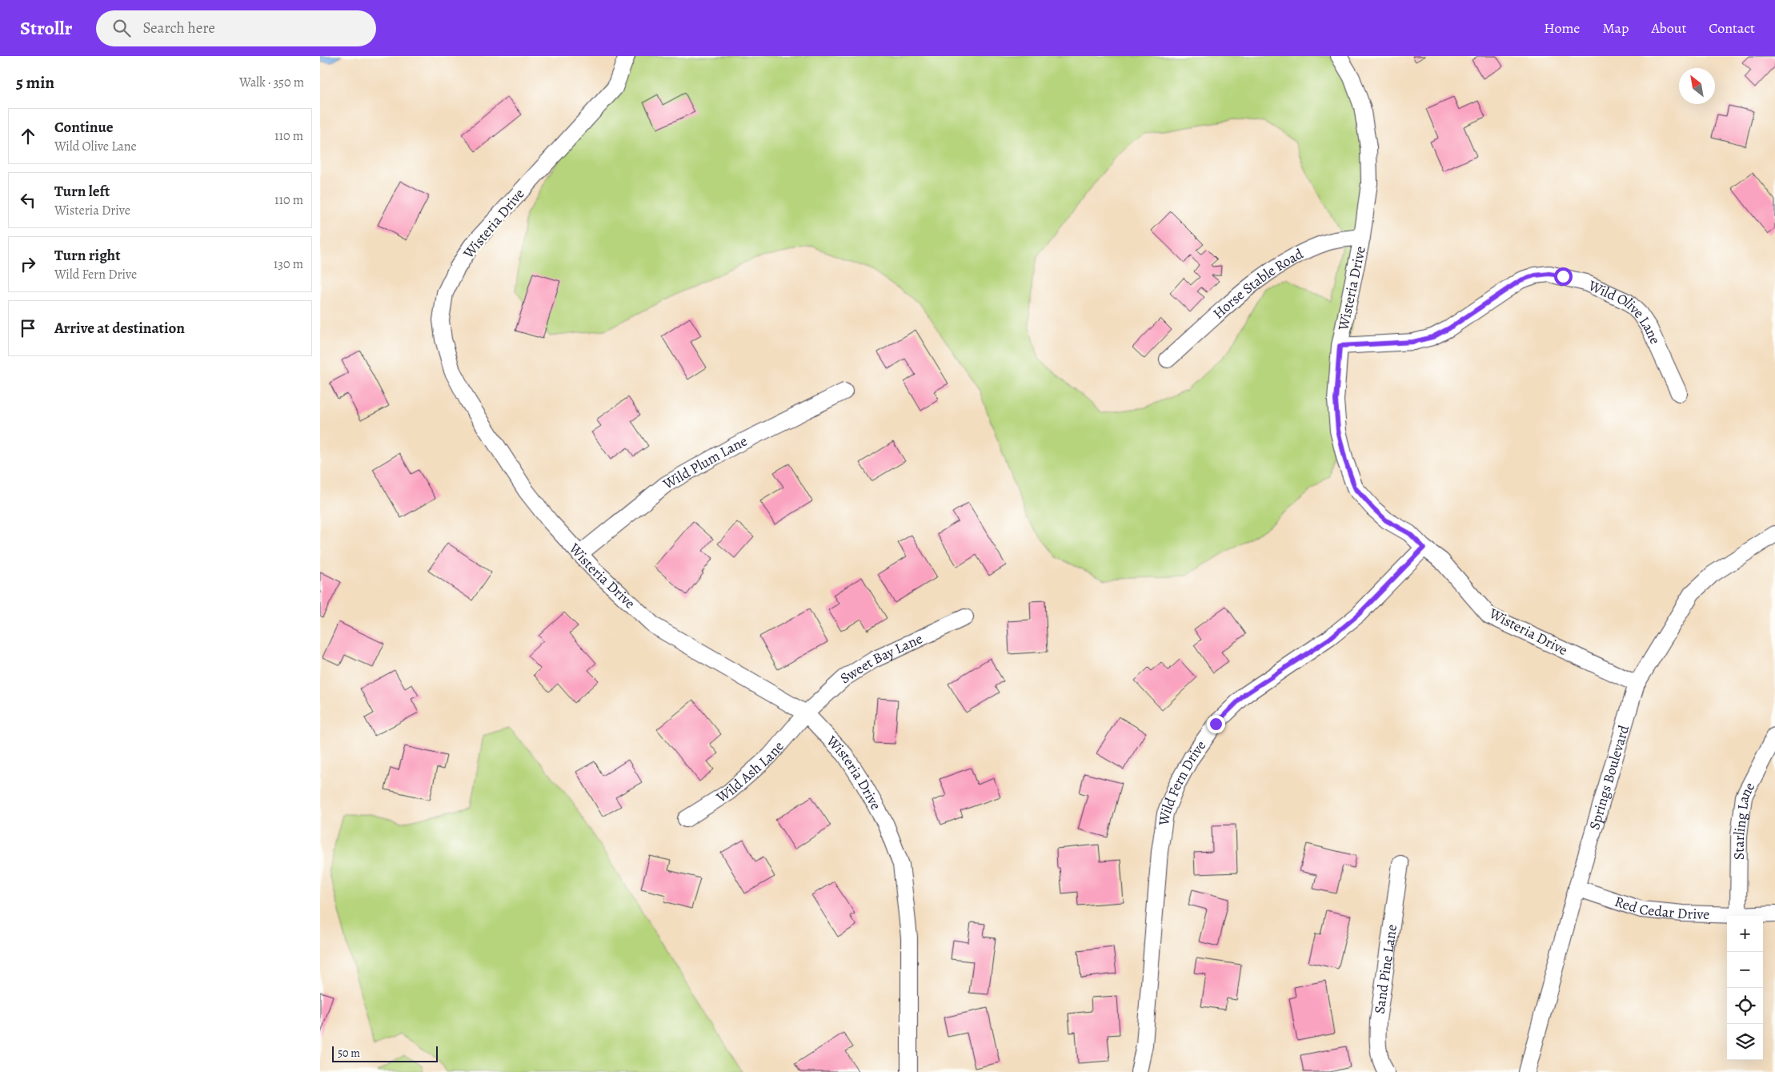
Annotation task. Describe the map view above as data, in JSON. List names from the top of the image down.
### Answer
{
  "streets": {
    "street": [
      "Wisteria Drive",
      "Horse Stable Road",
      "Wild Olive Lane",
      "Wild Plum Lane",
      "Sweet Bay Lane",
      "Wild Ash Lane",
      "Springs Boulevard",
      "Wild Fern Drive",
      "Starling Lane",
      "Red Cedar Drive",
      "Sand Pine Lane"
    ]
  },
  "crossings": [
    ["Wisteria Drive", "Horse Stable Road"],
    ["Wisteria Drive", "Wild Olive Lane"],
    ["Wisteria Drive", "Wild Plum Lane"],
    ["Wisteria Drive", "Sweet Bay Lane"],
    ["Wisteria Drive", "Wild Ash Lane"],
    ["Wisteria Drive", "Springs Boulevard"],
    ["Wisteria Drive", "Wild Fern Drive"],
    ["Sweet Bay Lane", "Wild Ash Lane"],
    ["Springs Boulevard", "Red Cedar Drive"],
    ["Starling Lane", "Red Cedar Drive"]
  ],
  "scale_bar": "50 m",
  "north": "top left",
  "page": {
    "header": "Strollr",
    "search": "Search here",
    "nav": [
      "Home",
      "Map",
      "About",
      "Contact"
    ],
    "heading": ["5 min", "Walk · 350 m"],
    "list": [
      ["Continue", "Wild Olive Lane", "110 m"],
      ["Turn left", "Wisteria Drive", "110 m"],
      ["Turn right", "Wild Fern Drive", "130 m"],
      "Arrive at destination"
    ],
    "map_buttons": ["+", "−"],
    "scale": "50 m"
  }
}
